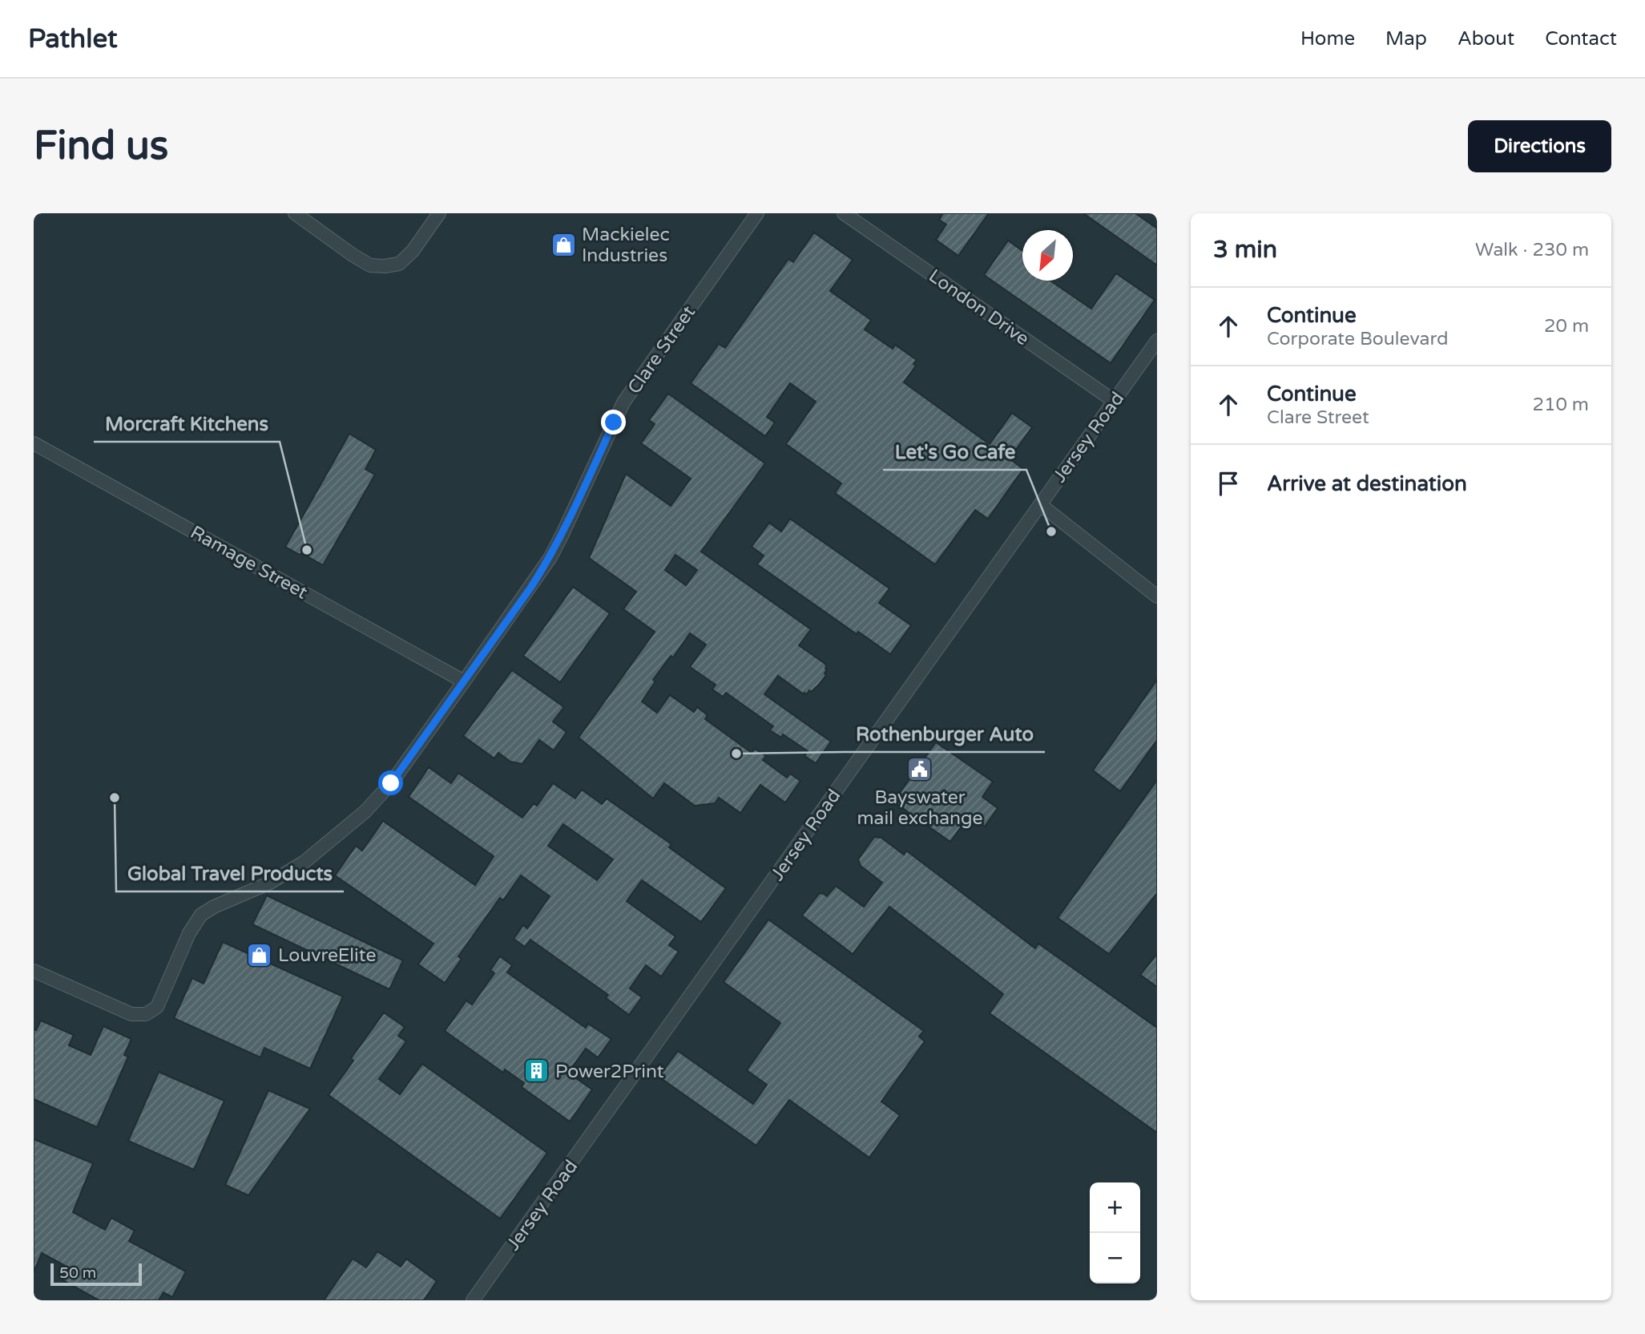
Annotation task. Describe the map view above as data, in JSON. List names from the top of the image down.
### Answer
{
  "streets": {
    "street": [
      "London Drive",
      "Clare Street",
      "Jersey Road",
      "Ramage Street"
    ]
  },
  "crossings": [
    ["London Drive", "Jersey Road"],
    ["Clare Street", "Ramage Street"]
  ],
  "places": {
    "shop": ["Mackielec Industries", "LouvreElite"],
    "other": [
      "Let's Go Cafe",
      "Morcraft Kitchens",
      "Rothenburger Auto",
      "Global Travel Products"
    ],
    "public building": ["Bayswater mail exchange"],
    "building": ["Power2Print"]
  },
  "scale_bar": "50 m",
  "north": "bottom left",
  "page": {
    "header": "Pathlet",
    "nav": [
      "Home",
      "Map",
      "About",
      "Contact"
    ],
    "buttons": "Directions",
    "title": "Find us",
    "heading": ["3 min", "Walk · 230 m"],
    "list": [
      ["Continue", "Corporate Boulevard", "20 m"],
      ["Continue", "Clare Street", "210 m"],
      "Arrive at destination"
    ],
    "map_buttons": ["+", "−"],
    "scale": "50 m"
  }
}
